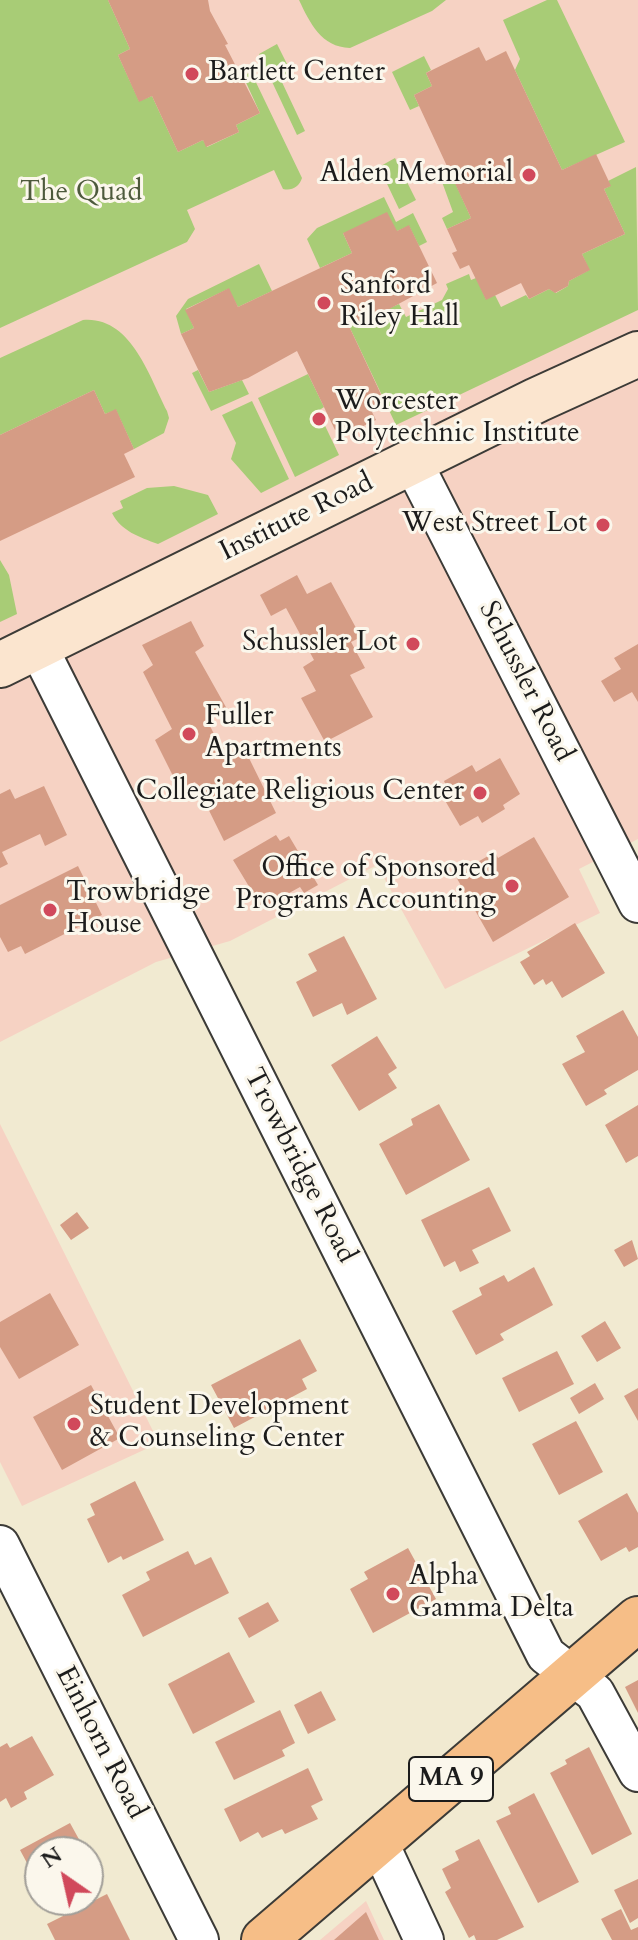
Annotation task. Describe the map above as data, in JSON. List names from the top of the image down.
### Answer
{
  "streets": {
    "highway": ["MA 9"],
    "street": [
      "Institute Road",
      "Schussler Road",
      "Trowbridge Road",
      "Einhorn Road"
    ]
  },
  "crossings": [
    ["Institute Road", "Schussler Road"],
    ["Institute Road", "Trowbridge Road"],
    ["Trowbridge Road", "MA 9"]
  ],
  "parks": ["The Quad"],
  "places": [
    "Bartlett Center",
    "Alden Memorial",
    "Sanford Riley Hall",
    "Worcester Polytechnic Institute",
    "West Street Lot",
    "Schussler Lot",
    "Fuller Apartments",
    "Collegiate Religious Center",
    "Office of Sponsored Programs Accounting",
    "Trowbridge House",
    "Student Development & Counseling Center",
    "Alpha Gamma Delta"
  ],
  "north": "top left"
}
